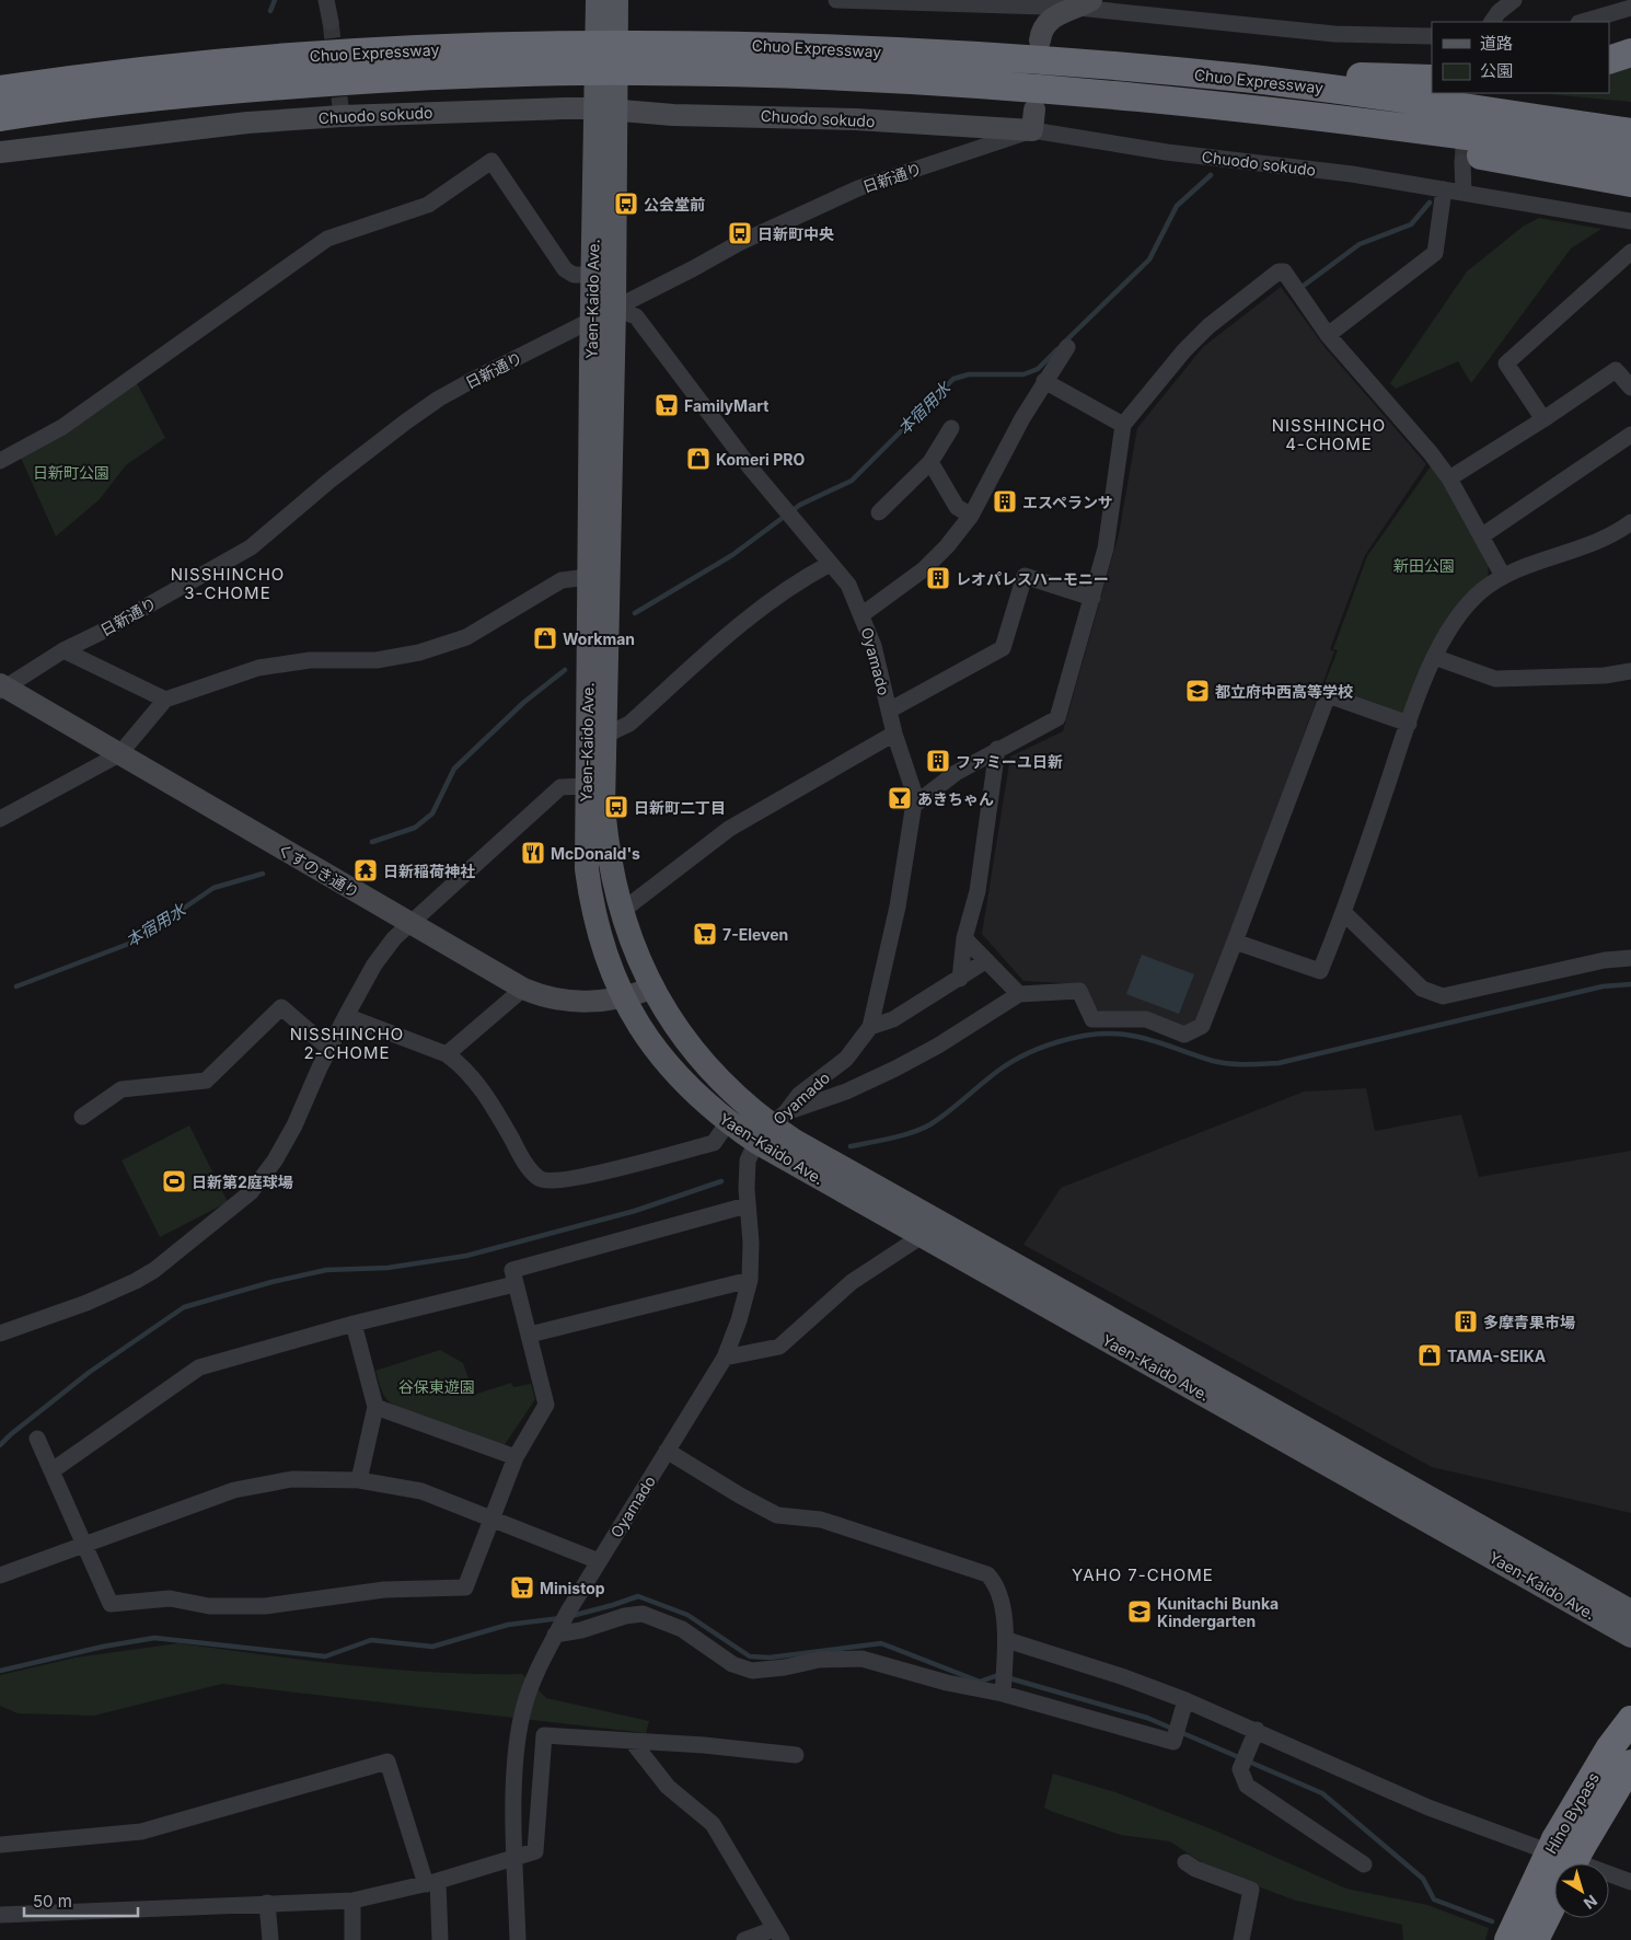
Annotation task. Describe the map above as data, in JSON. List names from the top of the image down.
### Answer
{
  "streets": {
    "highway": ["Chuo Expressway", "Hino Bypass"],
    "main road": ["Yaen-Kaido Ave."],
    "street": [
      "Chuodo sokudo",
      "日新通り",
      "Oyamado",
      "くすのき通り"
    ]
  },
  "crossings": [
    ["Chuodo sokudo", "日新通り"],
    ["Chuodo sokudo", "Yaen-Kaido Ave."],
    ["日新通り", "Yaen-Kaido Ave."],
    ["日新通り", "Oyamado"],
    ["日新通り", "くすのき通り"],
    ["Yaen-Kaido Ave.", "Oyamado"],
    ["Yaen-Kaido Ave.", "くすのき通り"]
  ],
  "districts": [
    "NISSHINCHO 4-CHOME",
    "NISSHINCHO 3-CHOME",
    "NISSHINCHO 2-CHOME",
    "YAHO 7-CHOME"
  ],
  "water": ["本宿用水"],
  "parks": ["日新町公園", "新田公園", "谷保東遊園"],
  "places": {
    "bus stop": ["公会堂前", "日新町中央", "日新町二丁目"],
    "supermarket": ["FamilyMart", "7-Eleven", "Ministop"],
    "shop": ["Komeri PRO", "Workman", "TAMA-SEIKA"],
    "building": [
      "エスペランサ",
      "レオパレスハーモニー",
      "ファミーユ日新",
      "多摩青果市場"
    ],
    "school or university": ["都立府中西高等学校", "Kunitachi Bunka Kindergarten"],
    "bar": ["あきちゃん"],
    "restaurant": ["McDonald's"],
    "temple": ["日新稲荷神社"],
    "sports": ["日新第2庭球場"]
  },
  "legend": ["道路", "公園"],
  "scale_bar": "50 m",
  "north": "bottom right"
}
